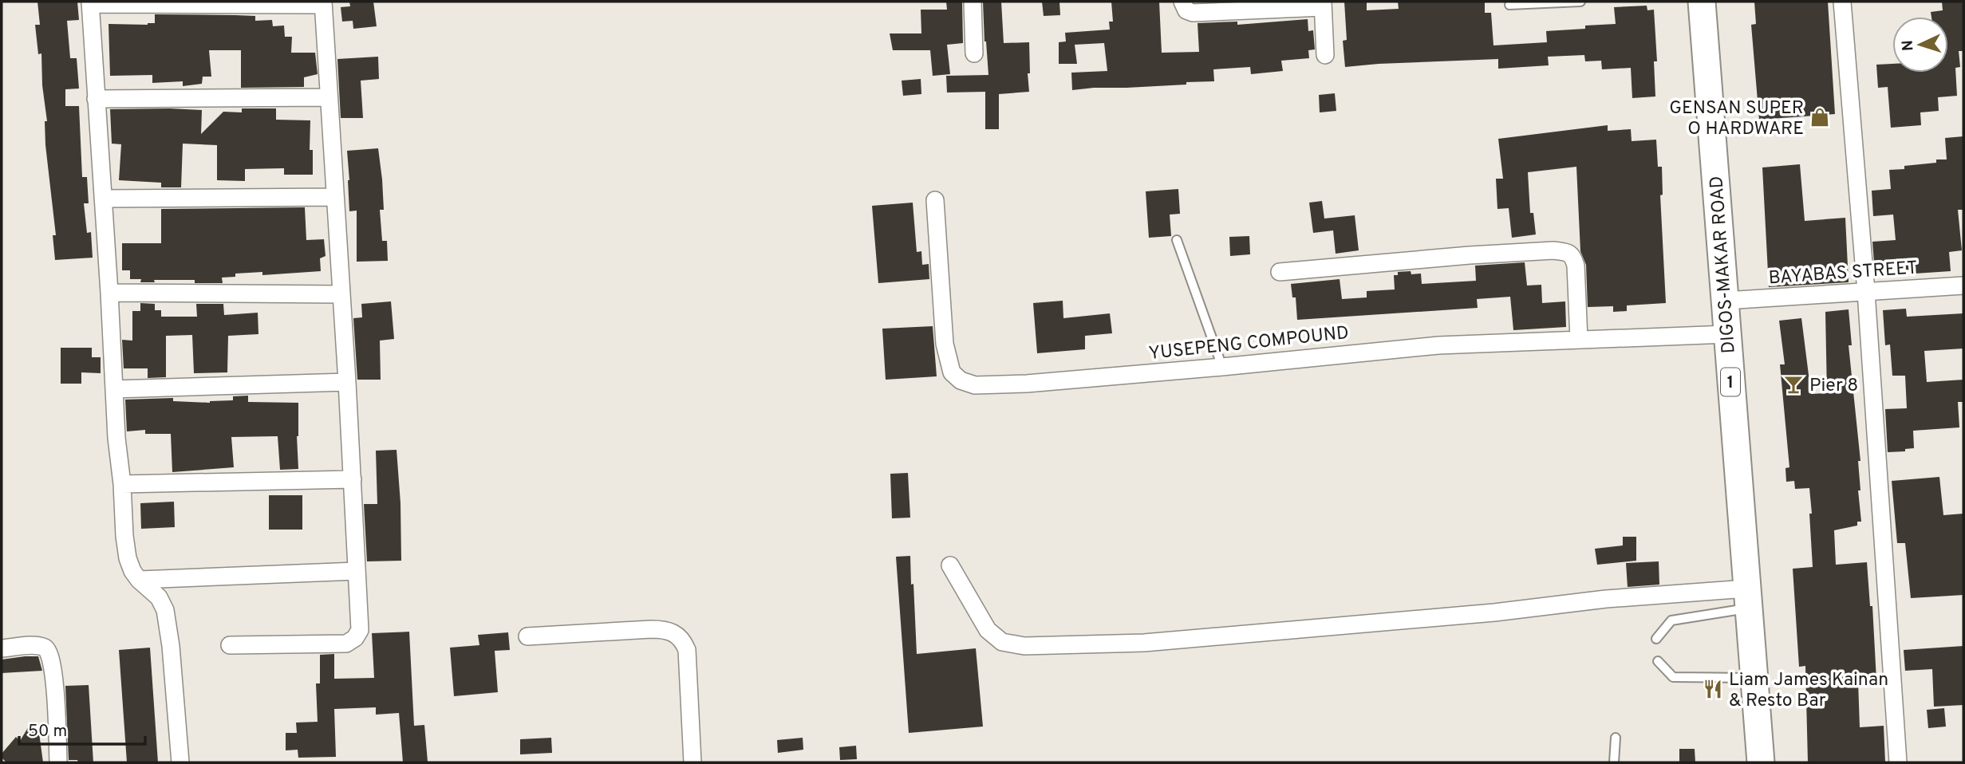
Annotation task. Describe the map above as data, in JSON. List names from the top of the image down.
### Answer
{
  "streets": {
    "main road": ["DIGOS-MAKAR ROAD", "1"],
    "street": ["BAYABAS STREET", "YUSEPENG COMPOUND"]
  },
  "crossings": [
    ["DIGOS-MAKAR ROAD", "BAYABAS STREET"],
    ["DIGOS-MAKAR ROAD", "YUSEPENG COMPOUND"]
  ],
  "places": {
    "shop": ["GENSAN SUPER O HARDWARE"],
    "bar": ["Pier 8"],
    "restaurant": ["Liam James Kainan & Resto Bar"]
  },
  "scale_bar": "50 m",
  "north": "left"
}
